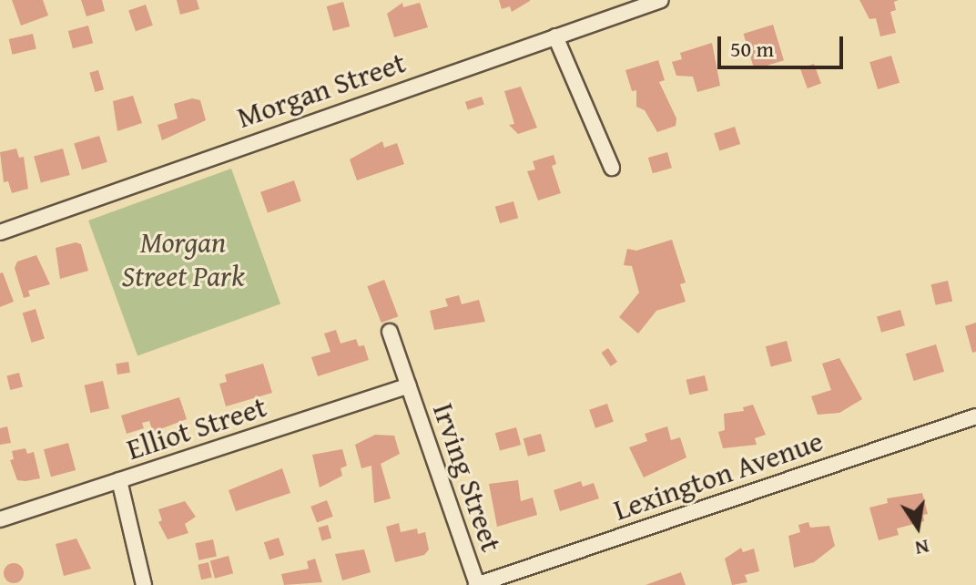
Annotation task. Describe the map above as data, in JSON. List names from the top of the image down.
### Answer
{
  "streets": {
    "street": [
      "Morgan Street",
      "Elliot Street",
      "Lexington Avenue",
      "Irving Street"
    ]
  },
  "crossings": [
    ["Elliot Street", "Irving Street"],
    ["Lexington Avenue", "Irving Street"]
  ],
  "parks": ["Morgan Street Park"],
  "scale_bar": "50 m",
  "north": "bottom"
}
